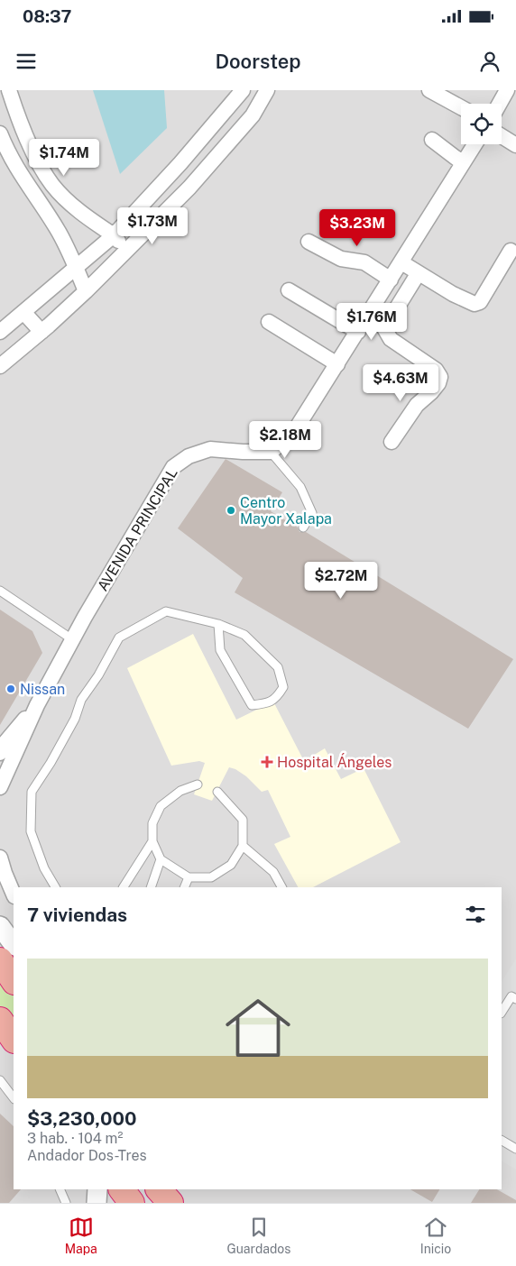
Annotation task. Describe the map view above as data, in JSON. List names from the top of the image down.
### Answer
{
  "streets": {
    "street": ["AVENIDA PRINCIPAL"]
  },
  "places": {
    "other": ["Centro Mayor Xalapa", "Nissan"],
    "health": ["Hospital Ángeles"]
  },
  "page": {
    "status": "08:37",
    "header": "Doorstep",
    "price": [
      "$1.74M",
      "$1.73M",
      "$3.23M",
      "$1.76M",
      "$4.63M",
      "$2.18M",
      "$2.72M"
    ],
    "heading": "7 viviendas",
    "list": [
      {
        "name": "$3,230,000",
        "note": "3 hab. · 104 m² · Andador Dos-Tres"
      }
    ],
    "tabs": ["Mapa", "Guardados", "Inicio"]
  }
}
